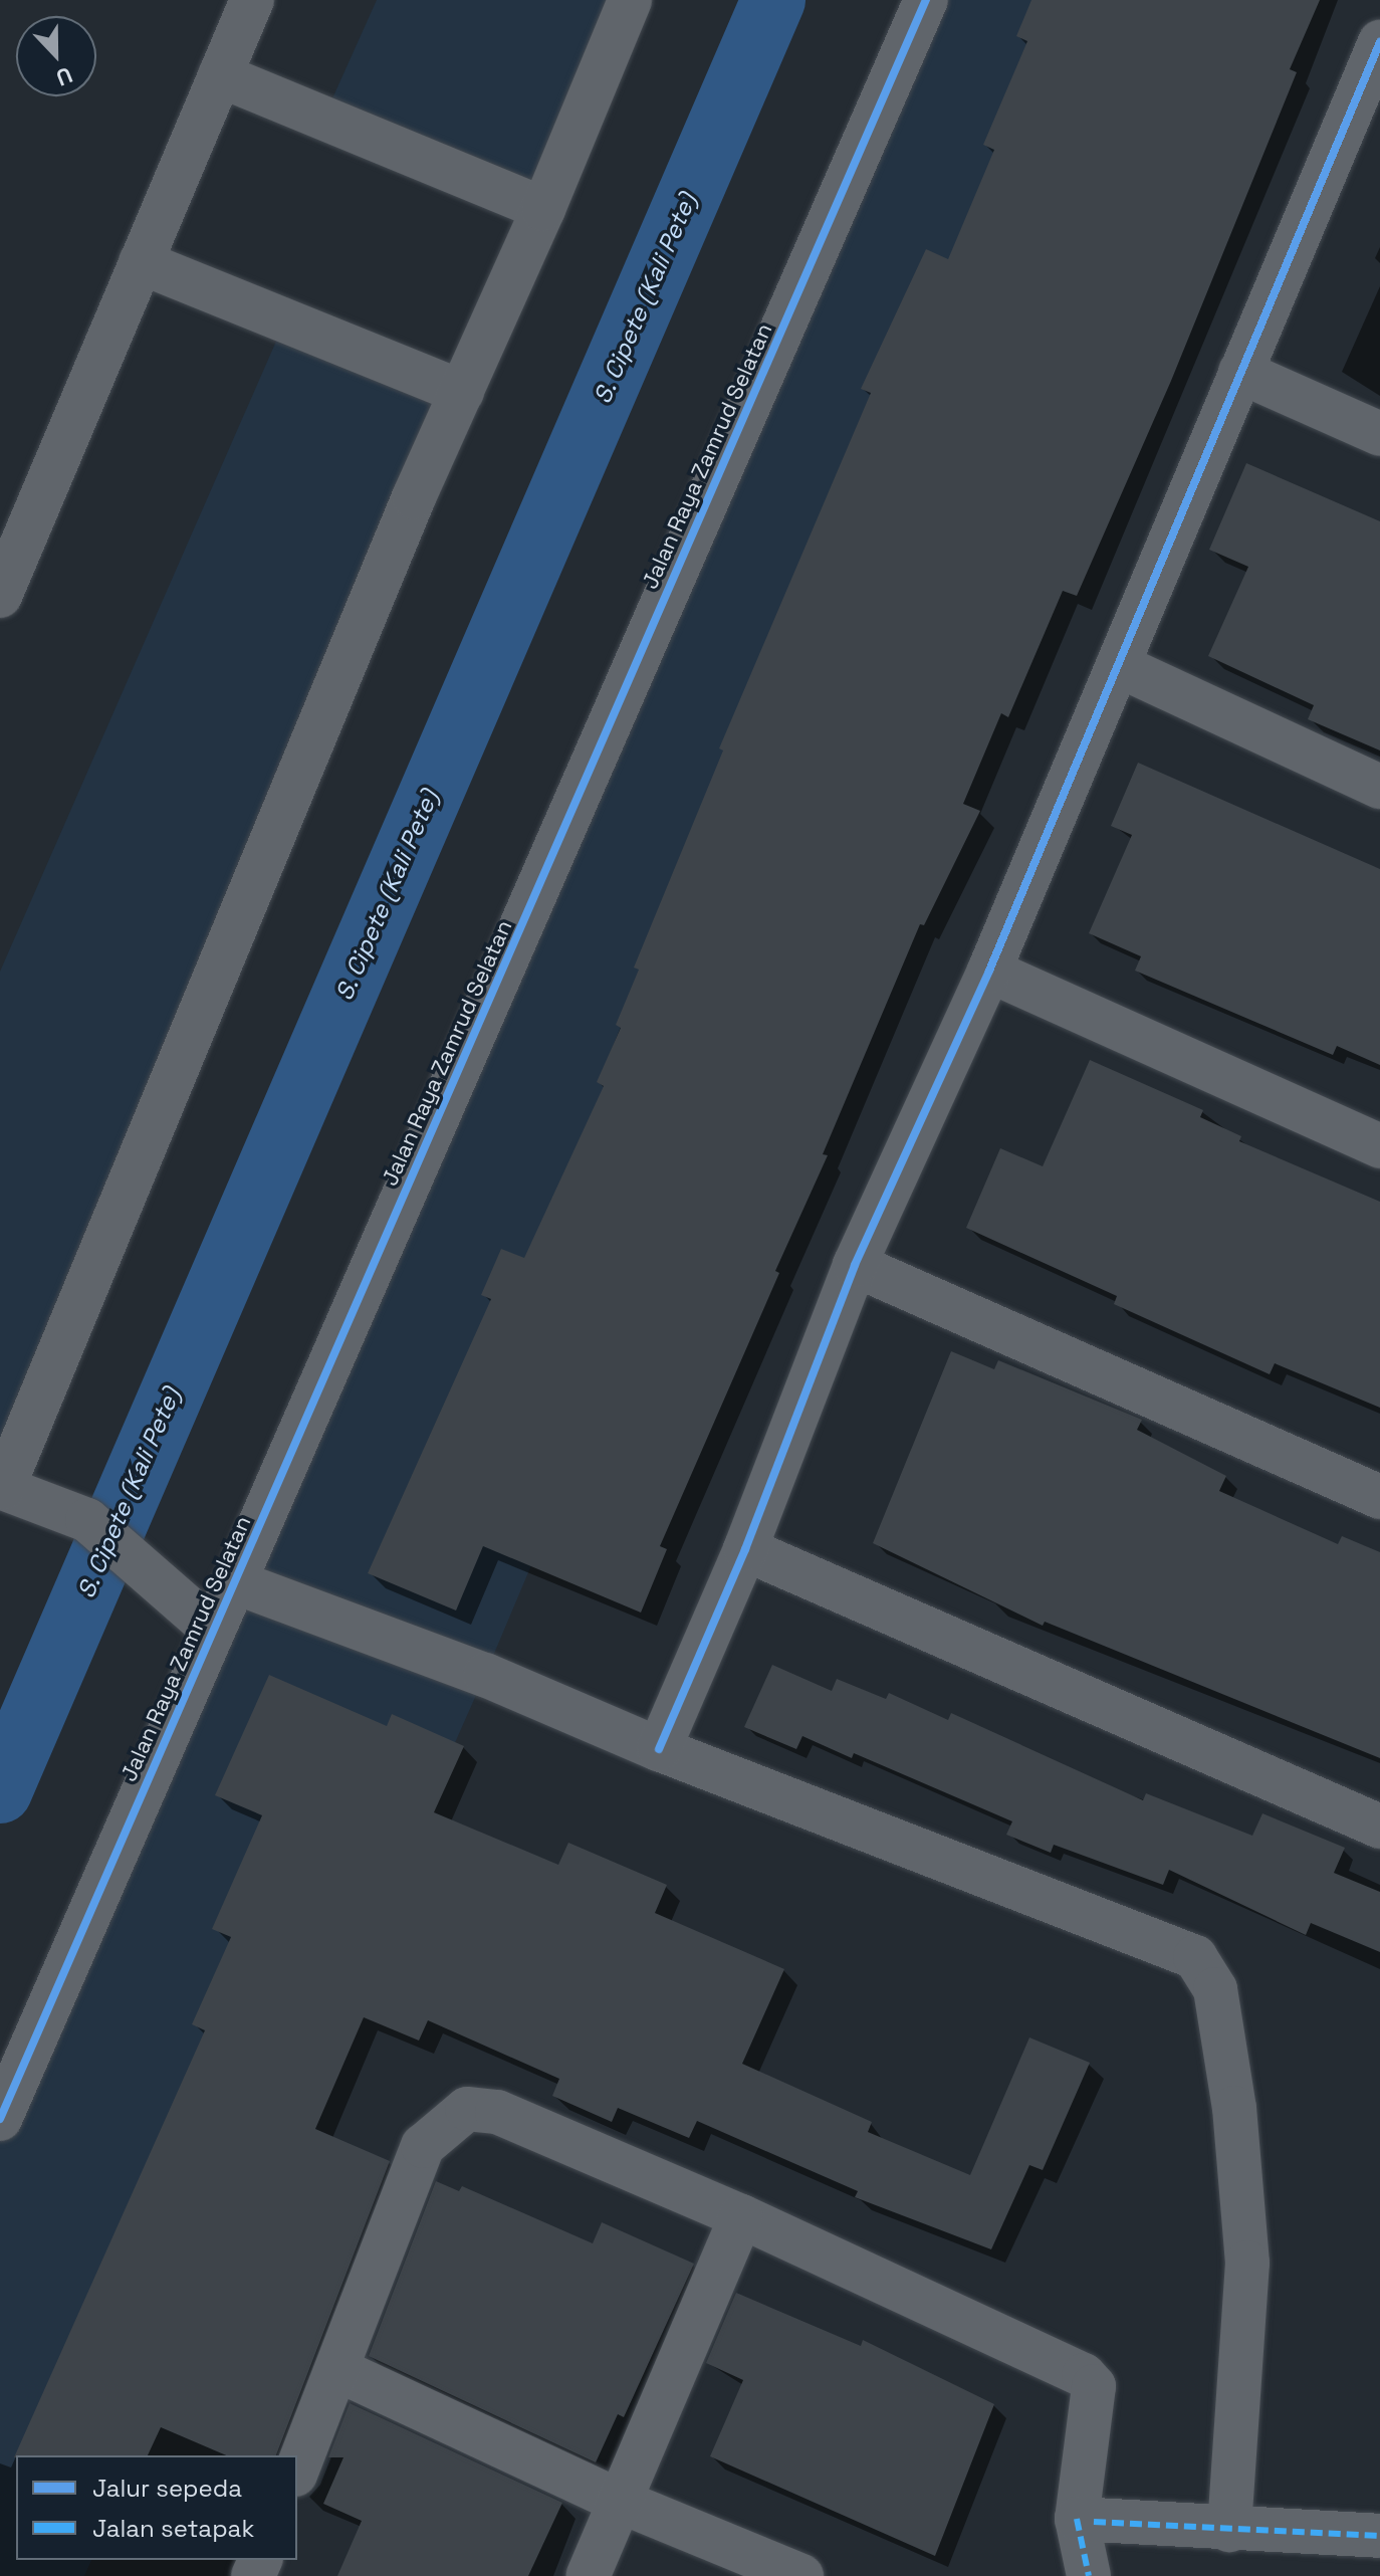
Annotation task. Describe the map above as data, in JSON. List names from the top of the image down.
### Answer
{
  "streets": {
    "street": ["Jalan Raya Zamrud Selatan"]
  },
  "water": ["S. Cipete (Kali Pete)"],
  "legend": ["Jalur sepeda", "Jalan setapak"],
  "north": "bottom"
}
